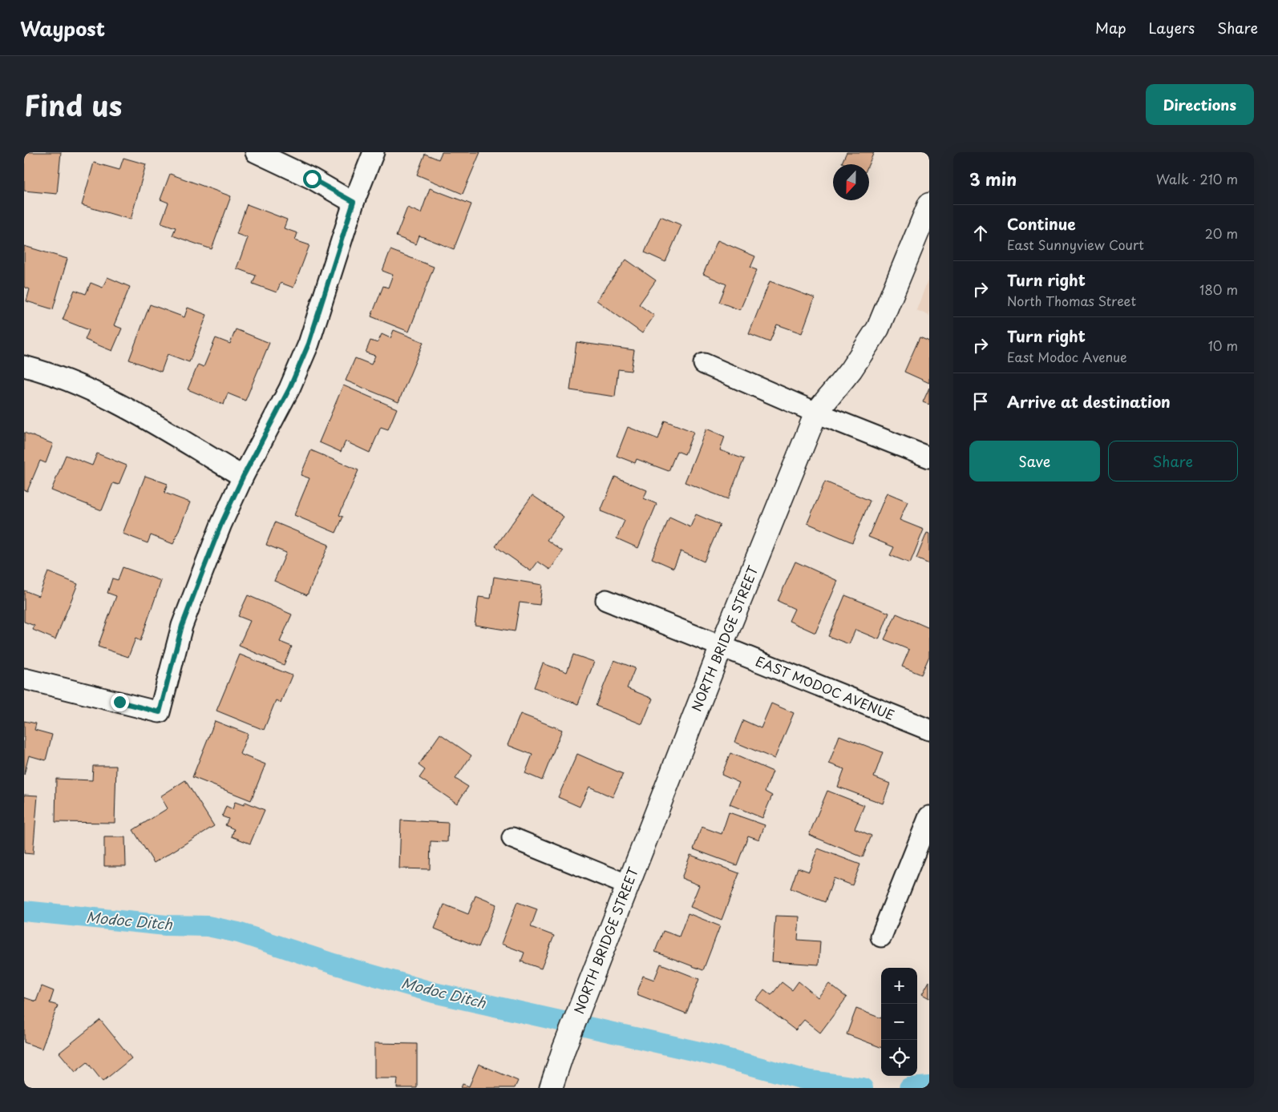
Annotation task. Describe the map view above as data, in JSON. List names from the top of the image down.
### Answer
{
  "streets": {
    "street": ["NORTH BRIDGE STREET", "EAST MODOC AVENUE"]
  },
  "crossings": [
    ["NORTH BRIDGE STREET", "EAST MODOC AVENUE"]
  ],
  "water": ["Modoc Ditch"],
  "north": "bottom",
  "page": {
    "header": "Waypost",
    "nav": ["Map", "Layers", "Share"],
    "title": "Find us",
    "buttons": [
      "Directions",
      ["Save", "Share"]
    ],
    "heading": ["3 min", "Walk · 210 m"],
    "list": [
      ["Continue", "East Sunnyview Court", "20 m"],
      ["Turn right", "North Thomas Street", "180 m"],
      ["Turn right", "East Modoc Avenue", "10 m"],
      "Arrive at destination"
    ],
    "map_buttons": ["+", "−"]
  }
}
